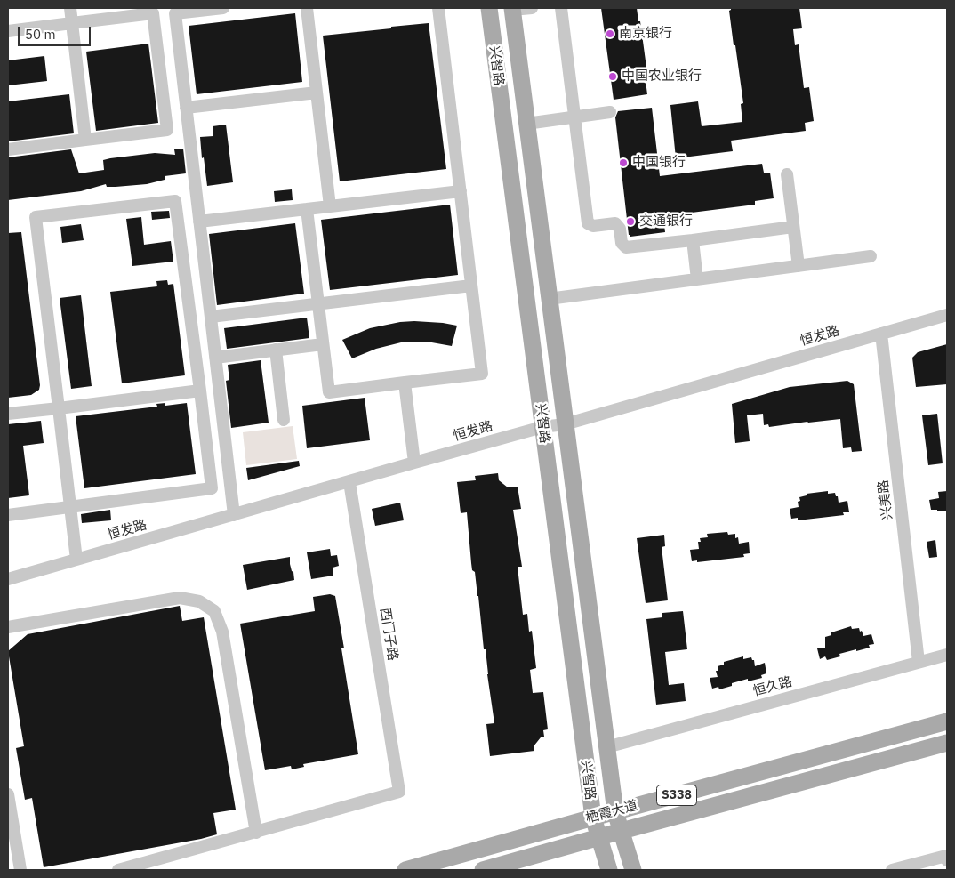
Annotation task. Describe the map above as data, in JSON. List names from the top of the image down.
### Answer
{
  "streets": {
    "main road": ["兴智路", "S338", "栖霞大道"],
    "street": [
      "恒发路",
      "兴美路",
      "西门子路",
      "恒久路"
    ]
  },
  "crossings": [
    ["兴智路", "恒发路"],
    ["兴智路", "恒久路"],
    ["兴智路", "栖霞大道"],
    ["恒发路", "兴美路"],
    ["恒发路", "西门子路"],
    ["兴美路", "恒久路"]
  ],
  "places": [
    "南京银行",
    "中国农业银行",
    "中国银行",
    "交通银行"
  ],
  "scale_bar": "50 m"
}
